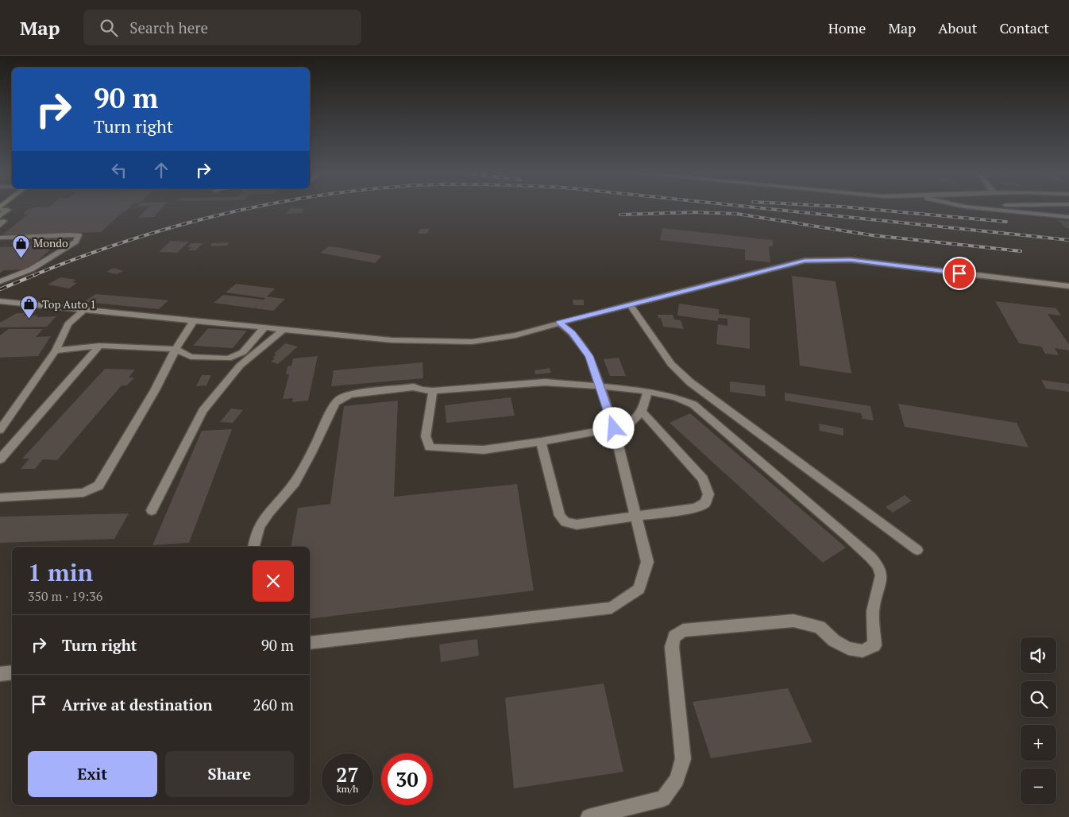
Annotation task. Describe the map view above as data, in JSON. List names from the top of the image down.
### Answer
{
  "places": {
    "shop": ["Mondo", "Top Auto 1"]
  },
  "page": {
    "header": "Map",
    "search": "Search here",
    "nav": [
      "Home",
      "Map",
      "About",
      "Contact"
    ],
    "turn": ["90 m", "Turn right"],
    "heading": ["1 min", "350 m · 19:36"],
    "list": [
      {
        "name": "Turn right",
        "value": "90 m"
      },
      {
        "name": "Arrive at destination",
        "value": "260 m"
      }
    ],
    "map_buttons": ["+", "−"],
    "buttons": ["Exit", "Share"],
    "speed": "27 km/h",
    "limit": "30"
  }
}
